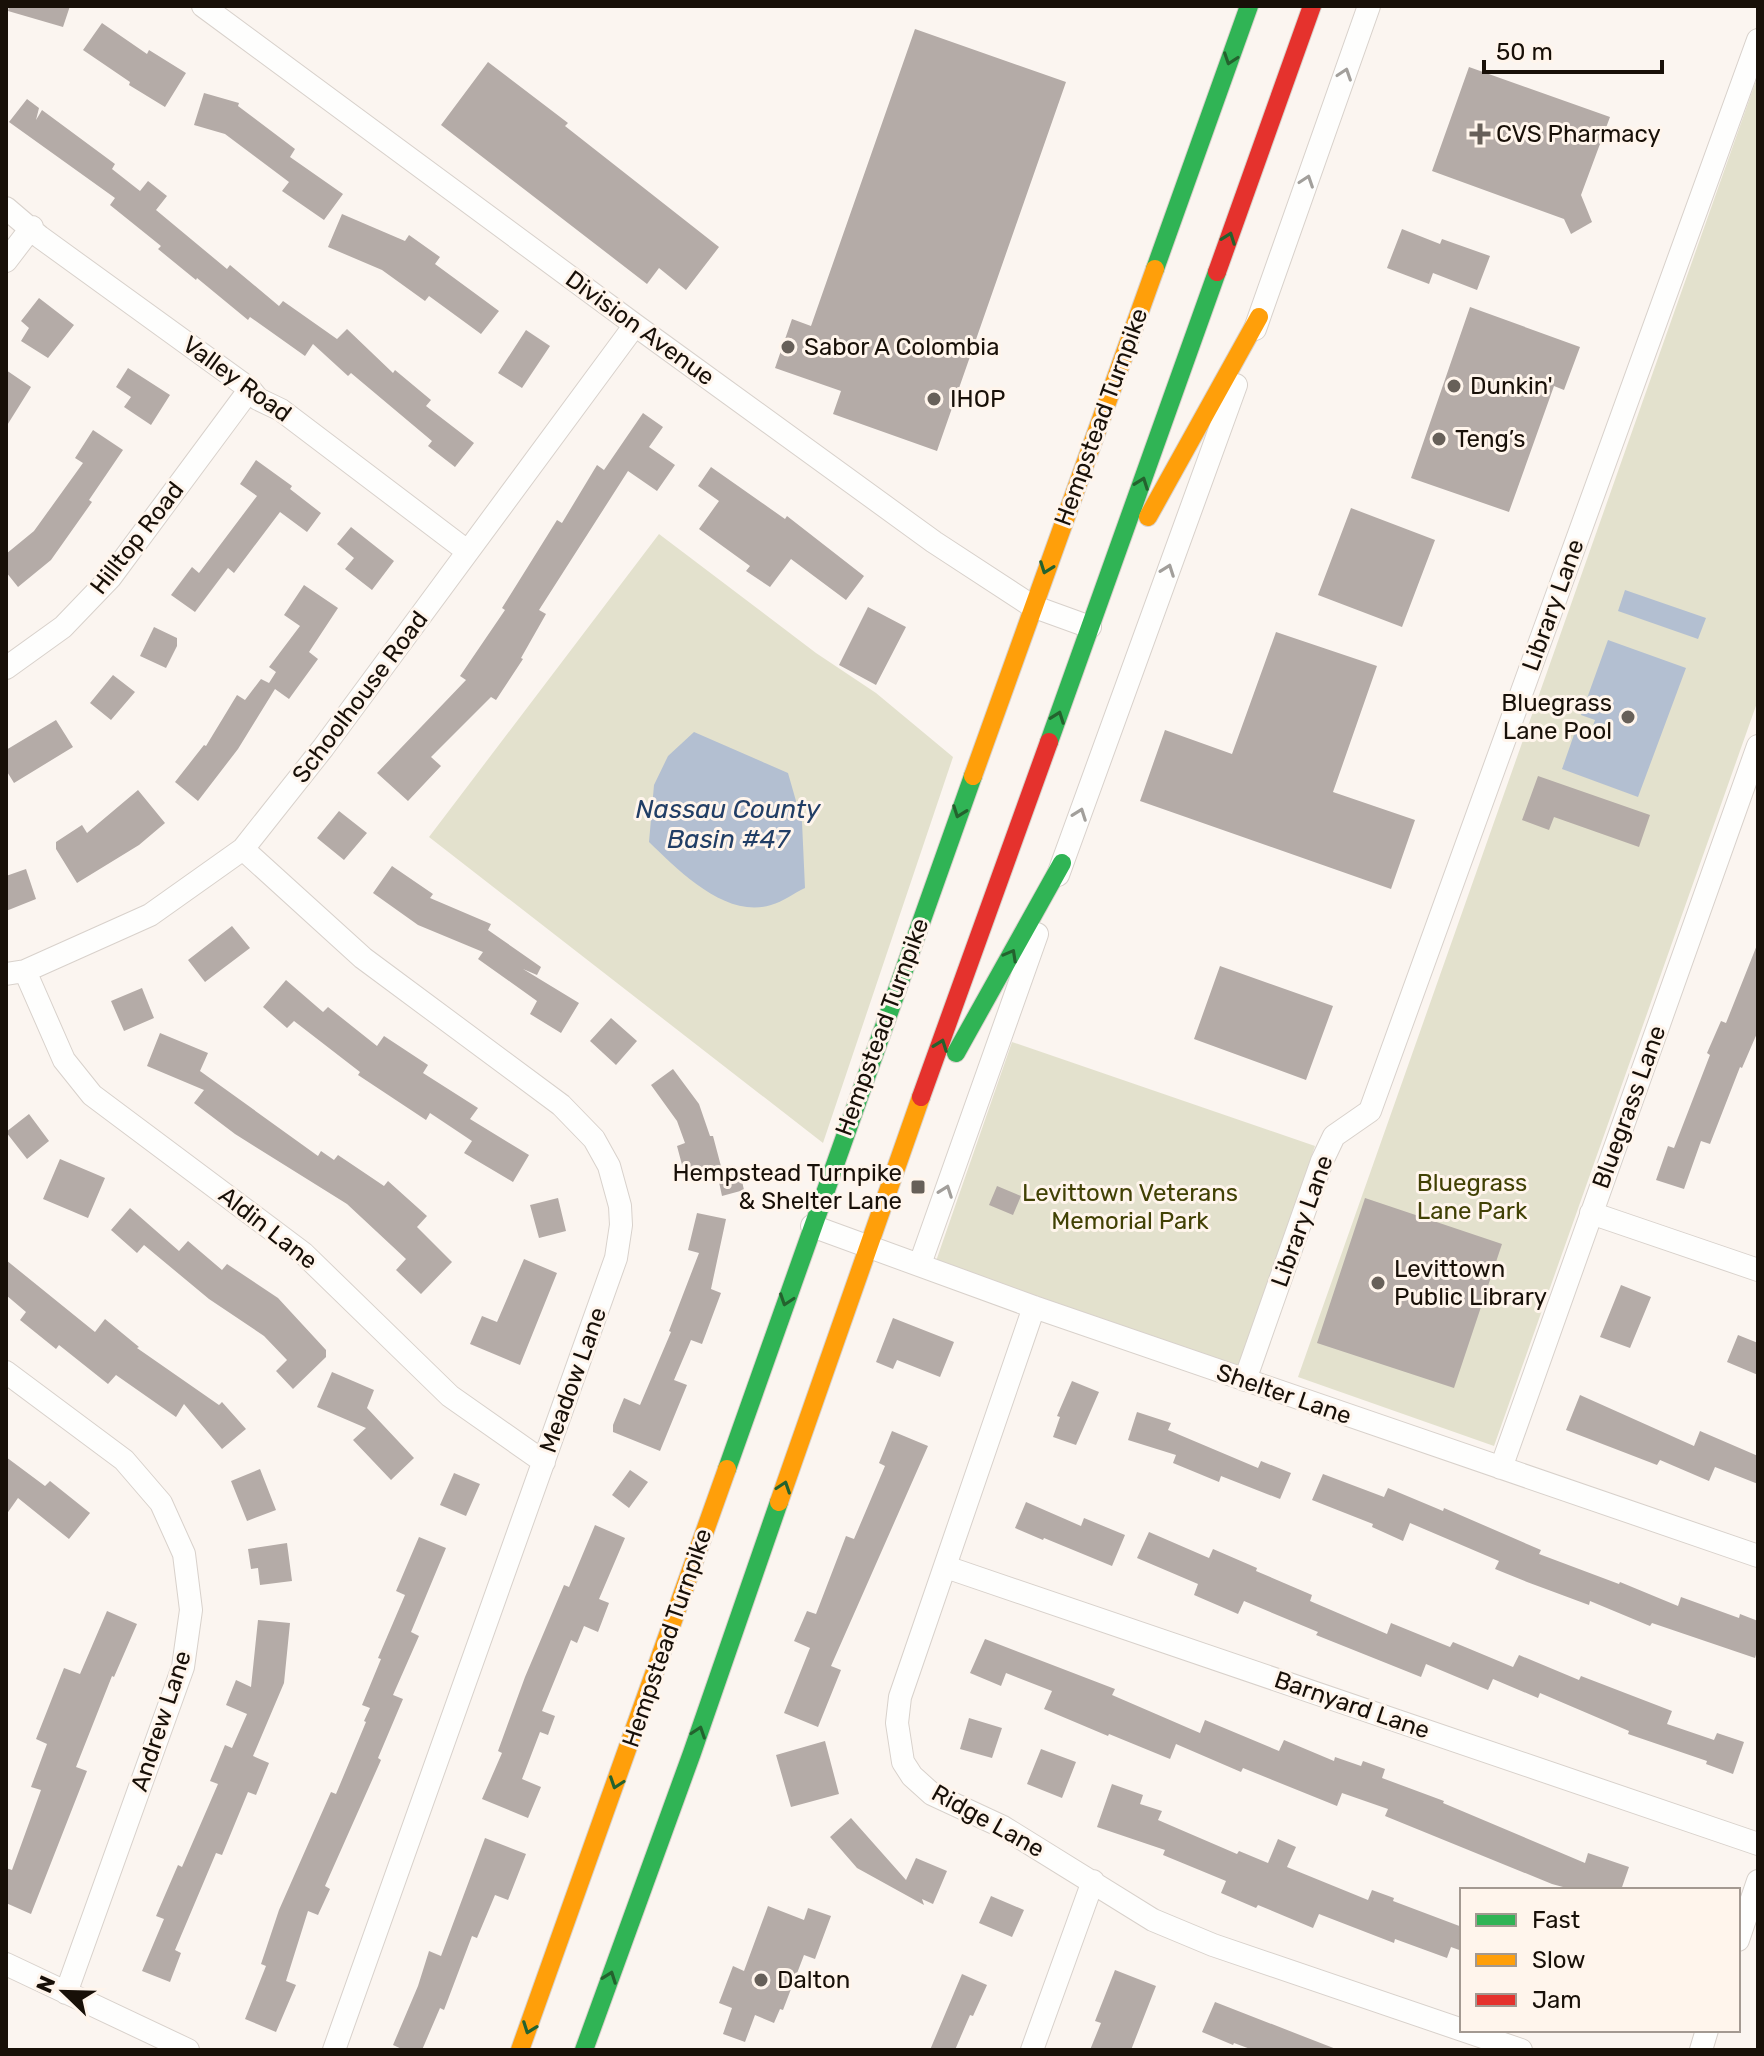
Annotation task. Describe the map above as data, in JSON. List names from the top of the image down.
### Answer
{
  "streets": {
    "main road": ["Hempstead Turnpike"],
    "street": [
      "Division Avenue",
      "Valley Road",
      "Hilltop Road",
      "Library Lane",
      "Schoolhouse Road",
      "Bluegrass Lane",
      "Aldin Lane",
      "Meadow Lane",
      "Shelter Lane",
      "Barnyard Lane",
      "Andrew Lane",
      "Ridge Lane"
    ]
  },
  "crossings": [
    ["Division Avenue", "Hempstead Turnpike"],
    ["Division Avenue", "Schoolhouse Road"],
    ["Valley Road", "Hilltop Road"],
    ["Valley Road", "Schoolhouse Road"],
    ["Hempstead Turnpike", "Shelter Lane"],
    ["Library Lane", "Shelter Lane"],
    ["Schoolhouse Road", "Aldin Lane"],
    ["Schoolhouse Road", "Meadow Lane"],
    ["Bluegrass Lane", "Shelter Lane"],
    ["Aldin Lane", "Meadow Lane"],
    ["Shelter Lane", "Ridge Lane"],
    ["Barnyard Lane", "Ridge Lane"]
  ],
  "water": ["Nassau County Basin #47"],
  "parks": ["Bluegrass Lane Park", "Levittown Veterans Memorial Park"],
  "places": {
    "health": ["CVS Pharmacy"],
    "other": [
      "Sabor A Colombia",
      "Dunkin'",
      "IHOP",
      "Teng’s",
      "Bluegrass Lane Pool",
      "Levittown Public Library",
      "Dalton"
    ],
    "transit": ["Hempstead Turnpike & Shelter Lane"]
  },
  "legend": ["Fast", "Slow", "Jam"],
  "scale_bar": "50 m",
  "north": "top left"
}
